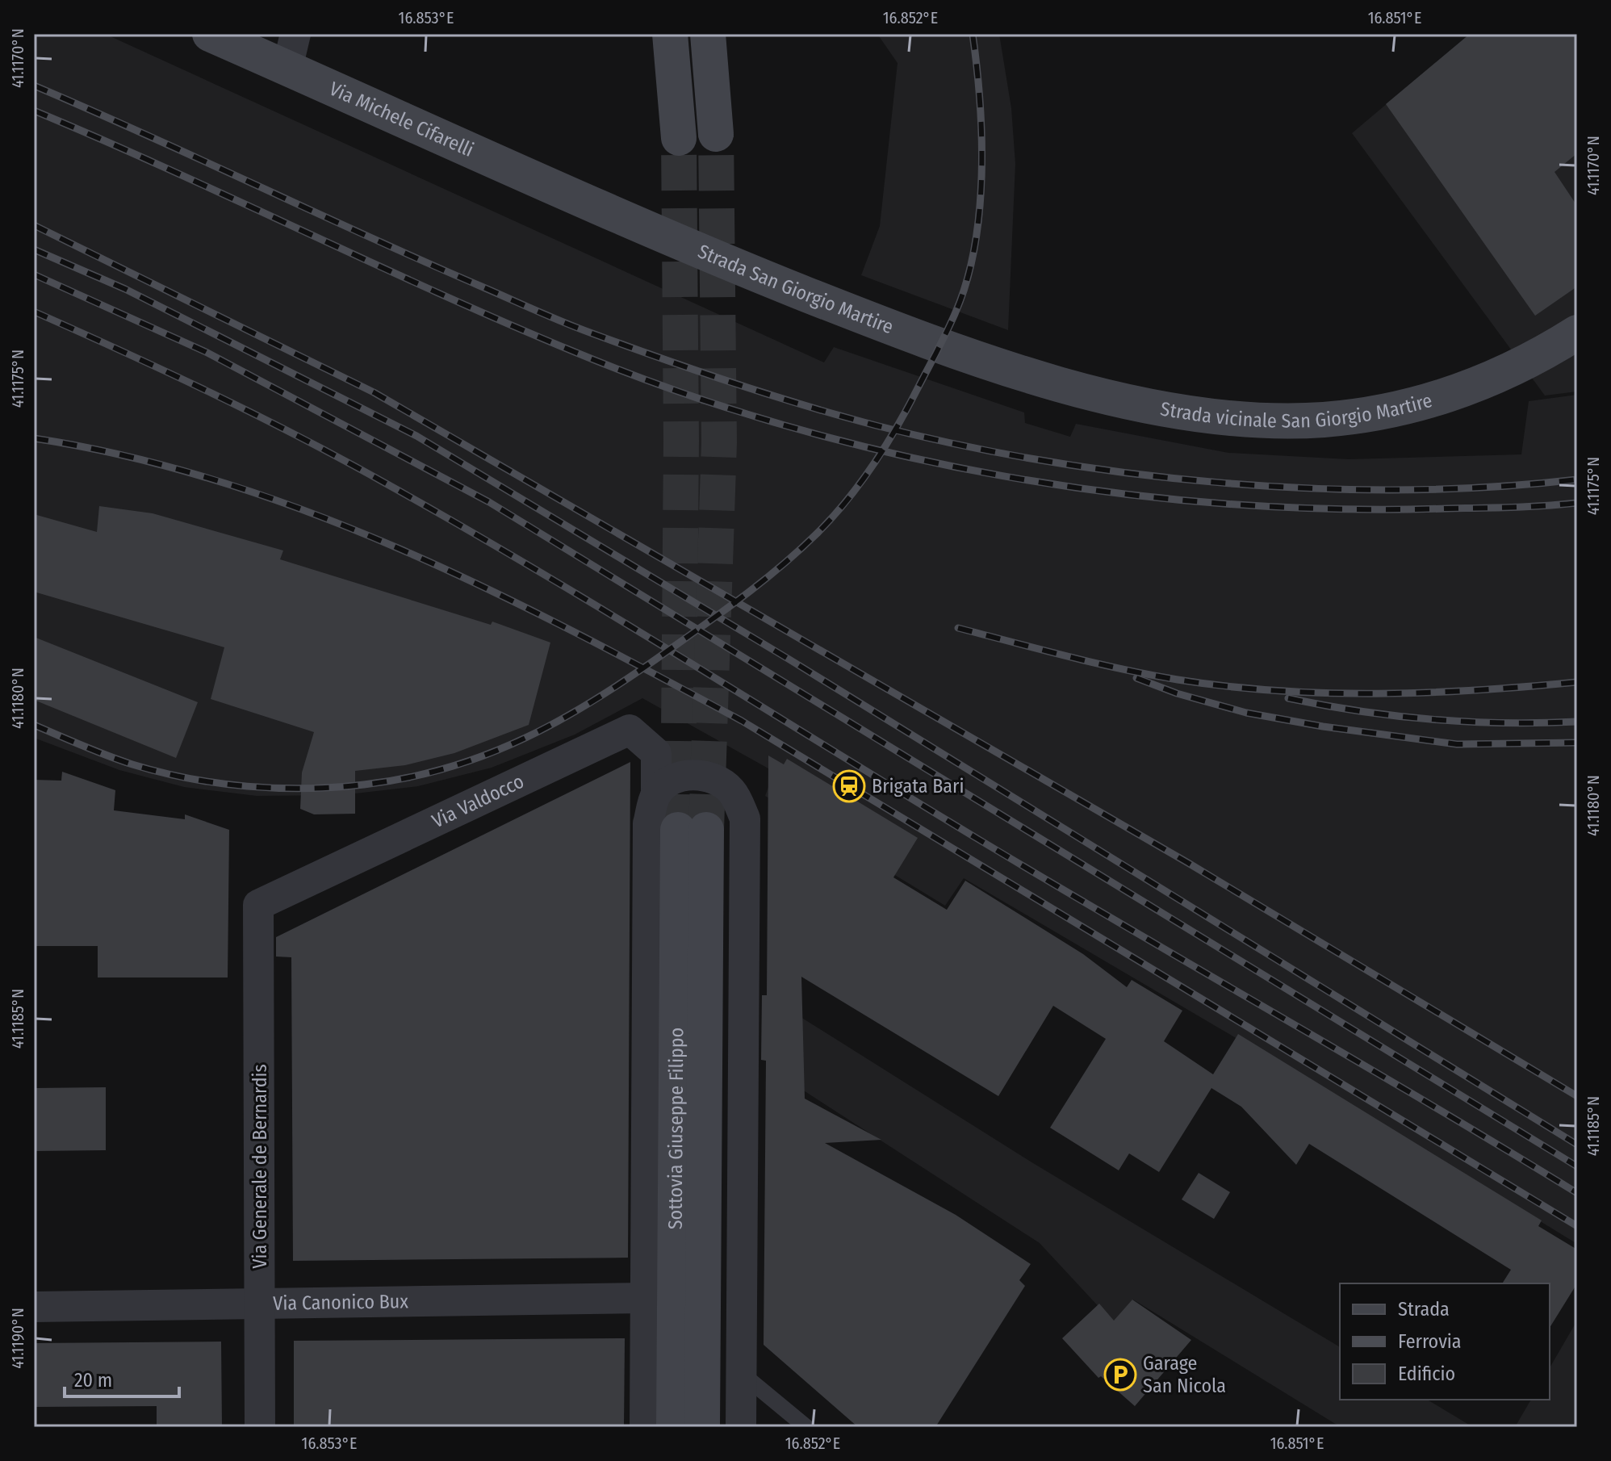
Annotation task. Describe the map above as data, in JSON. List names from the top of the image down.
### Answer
{
  "streets": {
    "main road": [
      "Via Michele Cifarelli",
      "Strada San Giorgio Martire",
      "Strada vicinale San Giorgio Martire",
      "Sottovia Giuseppe Filippo"
    ],
    "street": ["Via Valdocco", "Via Generale de Bernardis", "Via Canonico Bux"]
  },
  "crossings": [
    ["Via Michele Cifarelli", "Strada San Giorgio Martire"],
    ["Strada San Giorgio Martire", "Strada vicinale San Giorgio Martire"],
    ["Via Valdocco", "Via Generale de Bernardis"],
    ["Via Generale de Bernardis", "Via Canonico Bux"]
  ],
  "places": {
    "station": ["Brigata Bari"],
    "parking": ["Garage San Nicola"]
  },
  "legend": ["Strada", "Ferrovia", "Edificio"],
  "scale_bar": "20 m",
  "coordinates": [
    "16.853°E",
    "16.852°E",
    "16.851°E",
    "41.1170°N",
    "41.1175°N",
    "41.1180°N",
    "41.1185°N",
    "41.1190°N"
  ]
}
